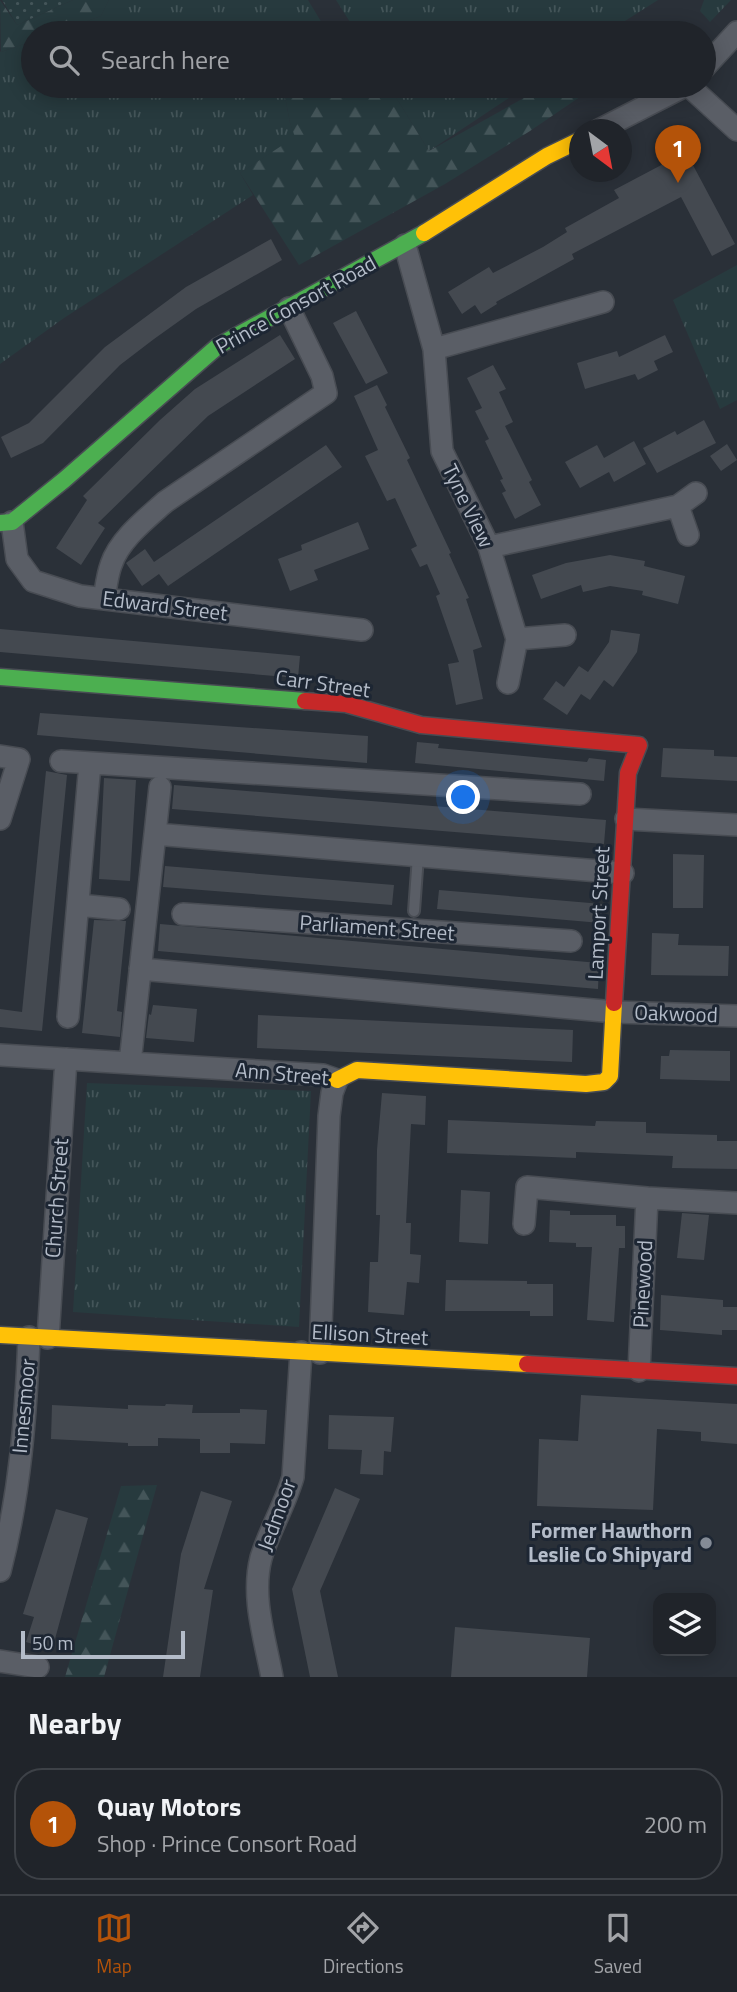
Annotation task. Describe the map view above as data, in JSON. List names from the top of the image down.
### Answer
{
  "streets": {
    "street": [
      "Prince Consort Road",
      "Tyne View",
      "Edward Street",
      "Carr Street",
      "Lamport Street",
      "Parliament Street",
      "Oakwood",
      "Ann Street",
      "Church Street",
      "Pinewood",
      "Ellison Street",
      "Innesmoor",
      "Jedmoor"
    ]
  },
  "crossings": [
    ["Prince Consort Road", "Tyne View"],
    ["Prince Consort Road", "Edward Street"],
    ["Carr Street", "Lamport Street"],
    ["Lamport Street", "Oakwood"],
    ["Lamport Street", "Ann Street"],
    ["Ann Street", "Church Street"],
    ["Ann Street", "Jedmoor"],
    ["Church Street", "Ellison Street"],
    ["Church Street", "Innesmoor"],
    ["Pinewood", "Ellison Street"],
    ["Ellison Street", "Innesmoor"],
    ["Ellison Street", "Jedmoor"]
  ],
  "places": ["Former Hawthorn Leslie Co Shipyard"],
  "scale_bar": "50 m",
  "north": "bottom right",
  "page": {
    "search": "Search here",
    "pins": "1",
    "scale": "50 m",
    "heading": "Nearby",
    "list": [
      {
        "mark": "1",
        "name": "Quay Motors",
        "note": "Shop · Prince Consort Road",
        "value": "200 m"
      }
    ],
    "nav": ["Map", "Directions", "Saved"]
  }
}
